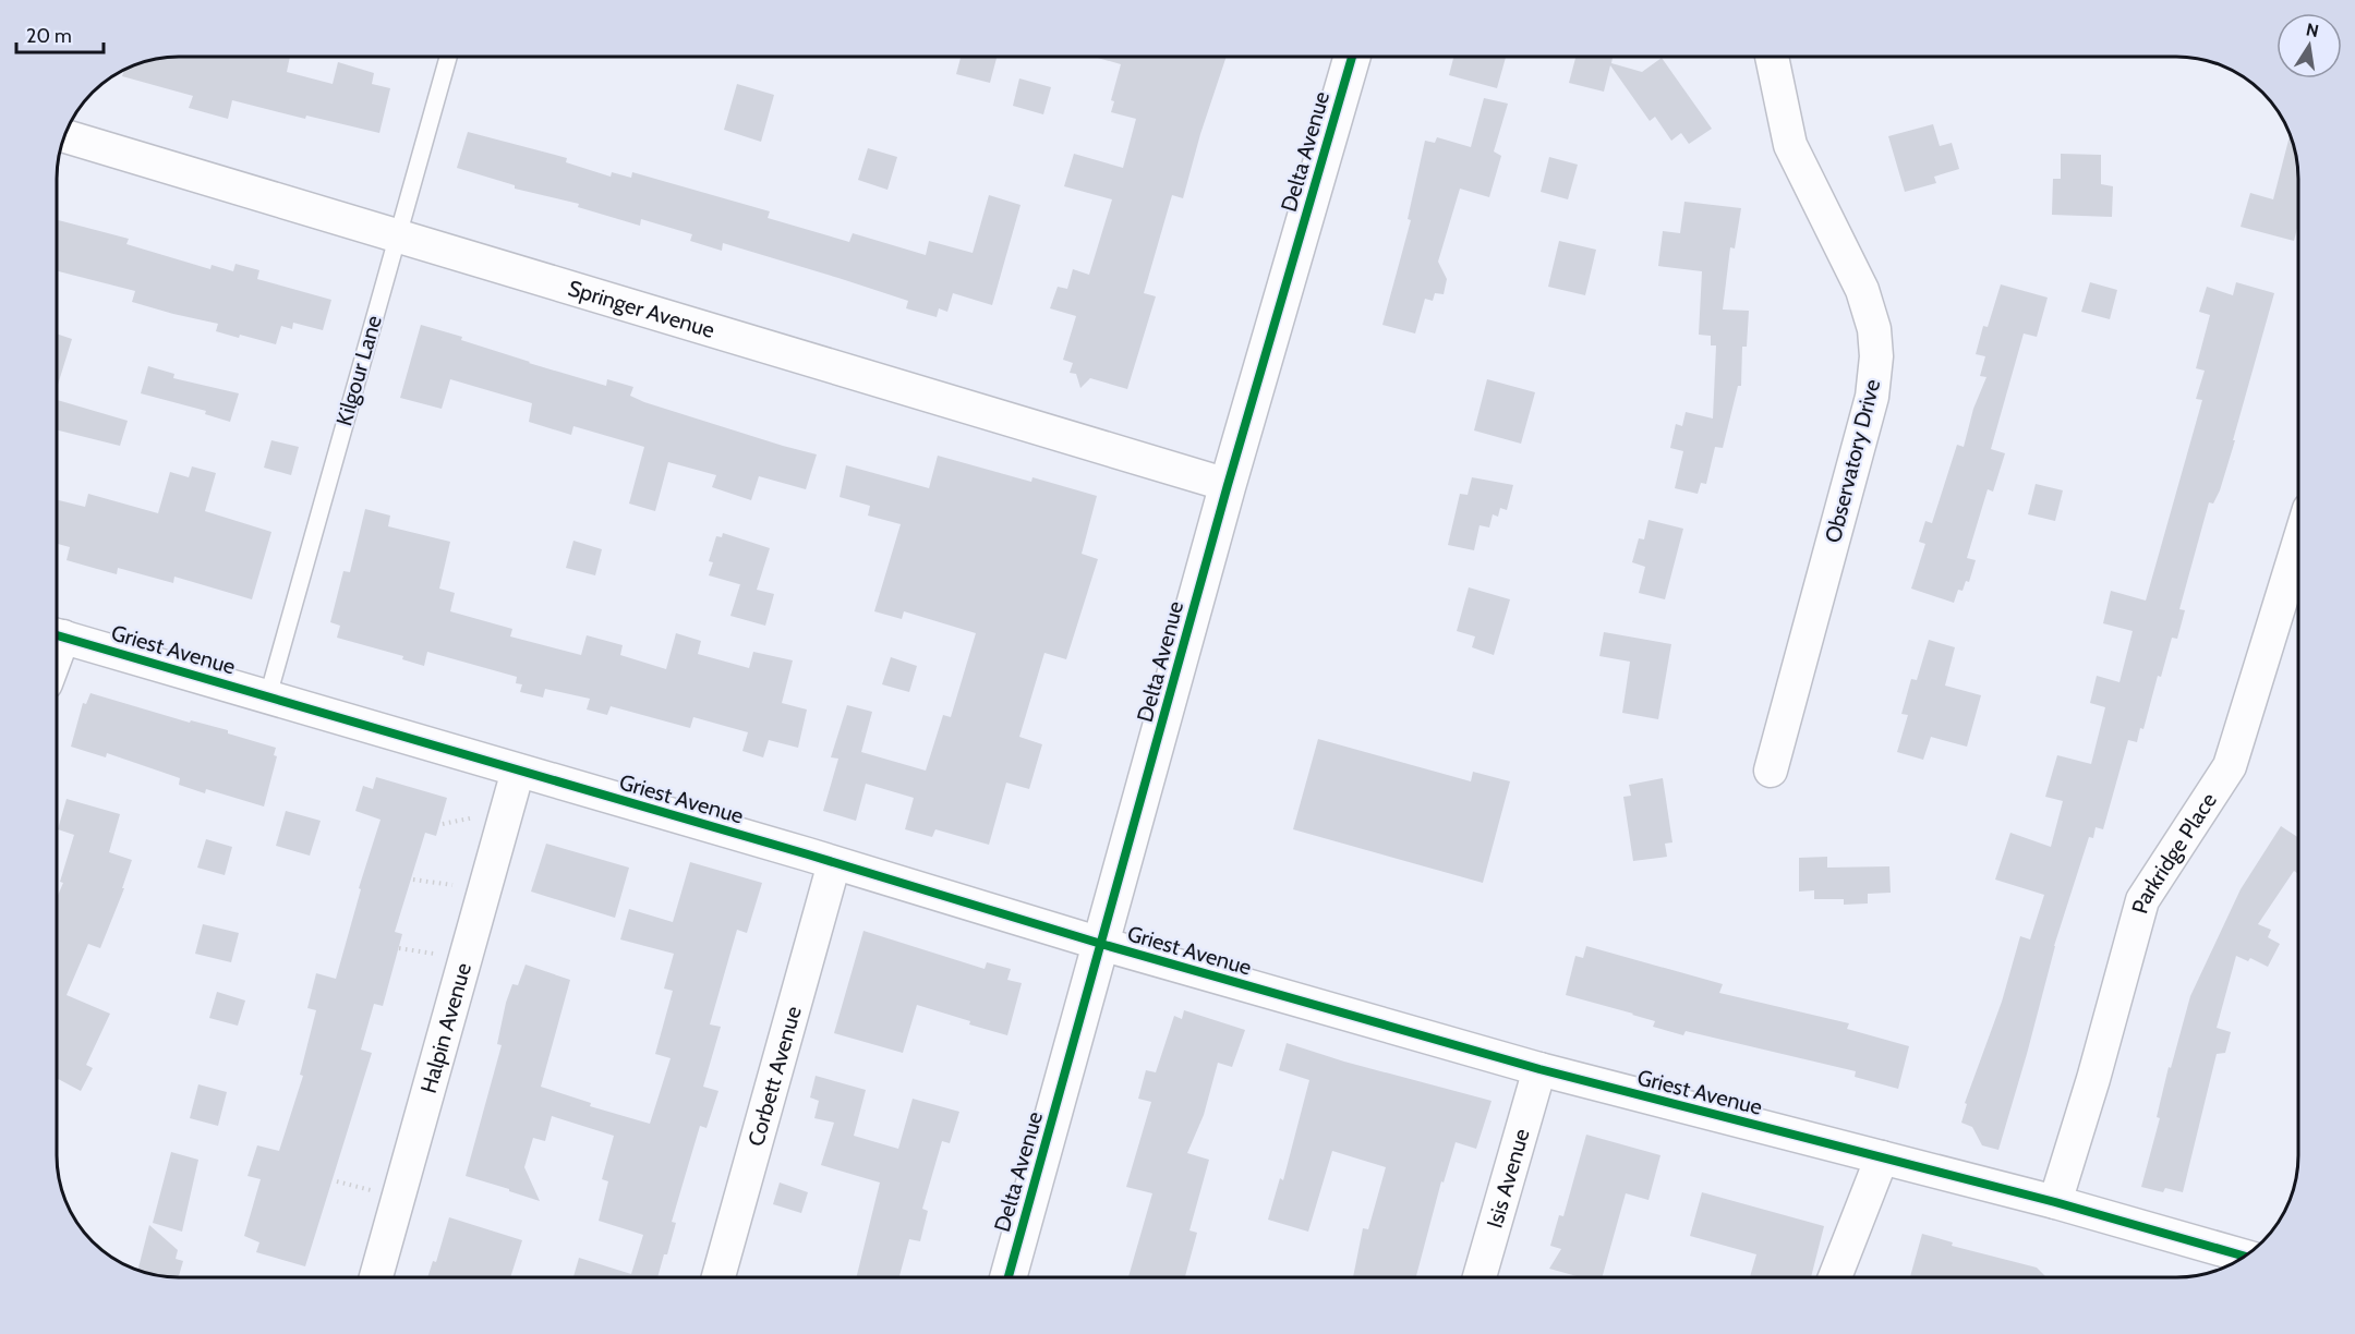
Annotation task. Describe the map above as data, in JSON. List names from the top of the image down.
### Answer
{
  "streets": {
    "street": [
      "Delta Avenue",
      "Springer Avenue",
      "Observatory Drive",
      "Griest Avenue",
      "Parkridge Place",
      "Halpin Avenue",
      "Corbett Avenue",
      "Isis Avenue"
    ],
    "lane": ["Kilgour Lane"]
  },
  "crossings": [
    ["Delta Avenue", "Springer Avenue"],
    ["Delta Avenue", "Griest Avenue"],
    ["Springer Avenue", "Kilgour Lane"],
    ["Kilgour Lane", "Griest Avenue"],
    ["Griest Avenue", "Parkridge Place"],
    ["Griest Avenue", "Halpin Avenue"],
    ["Griest Avenue", "Corbett Avenue"],
    ["Griest Avenue", "Isis Avenue"]
  ],
  "scale_bar": "20 m",
  "north": "top"
}
